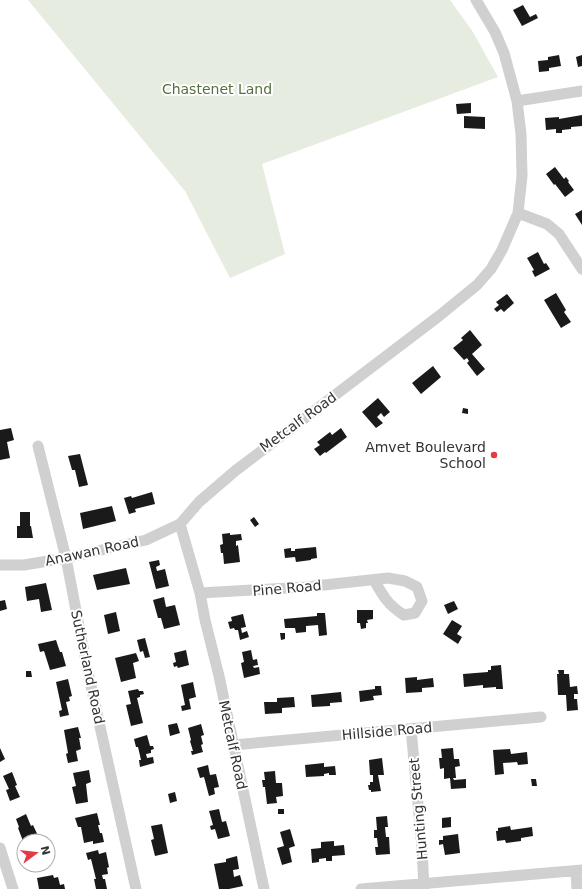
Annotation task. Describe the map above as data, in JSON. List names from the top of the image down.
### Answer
{
  "streets": {
    "street": [
      "Metcalf Road",
      "Anawan Road",
      "Pine Road",
      "Sutherland Road",
      "Hillside Road",
      "Hunting Street"
    ]
  },
  "crossings": [
    ["Metcalf Road", "Anawan Road"],
    ["Metcalf Road", "Pine Road"],
    ["Metcalf Road", "Hillside Road"],
    ["Anawan Road", "Sutherland Road"],
    ["Hillside Road", "Hunting Street"]
  ],
  "parks": ["Chastenet Land"],
  "places": ["Amvet Boulevard School"],
  "north": "right"
}
